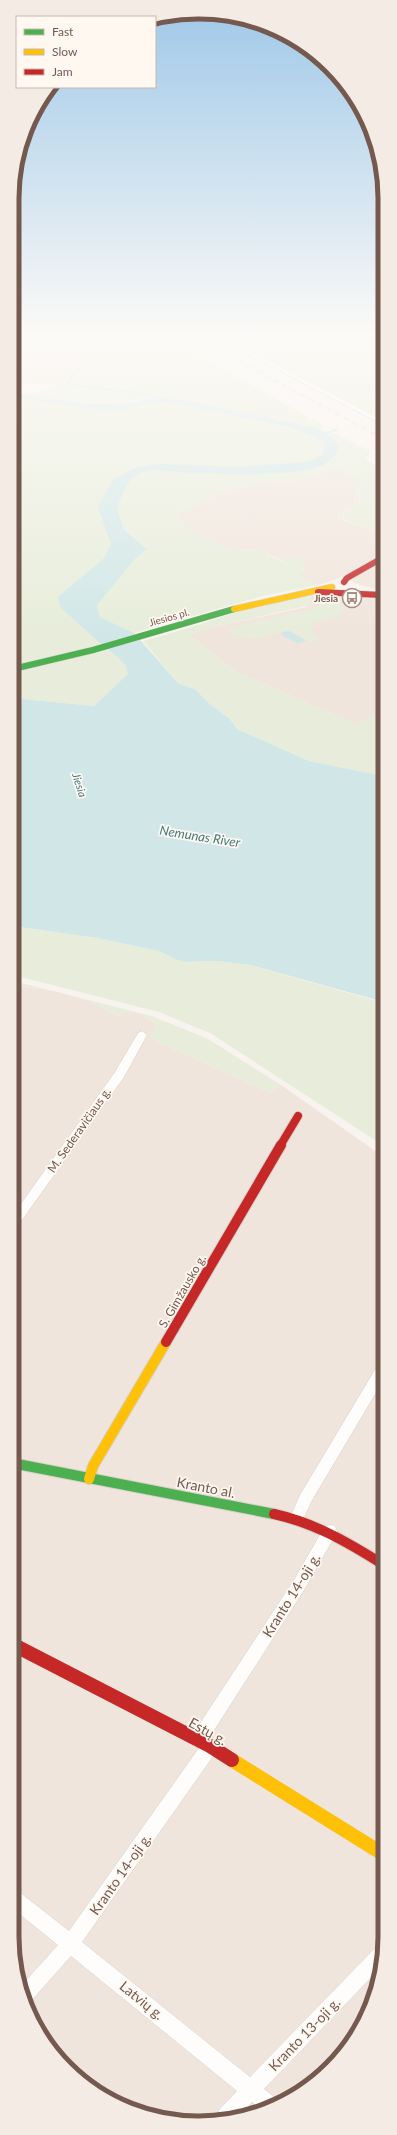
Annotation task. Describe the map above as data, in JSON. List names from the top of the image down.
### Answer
{
  "streets": {
    "street": [
      "Jiesios pl.",
      "M. Sederavičiaus g.",
      "S. Gimžausko g.",
      "Kranto al.",
      "Kranto 14-oji g.",
      "Estų g.",
      "Latvių g.",
      "Kranto 13-oji g."
    ]
  },
  "crossings": [
    ["S. Gimžausko g.", "Kranto al."],
    ["Kranto al.", "Kranto 14-oji g."],
    ["Kranto 14-oji g.", "Estų g."],
    ["Kranto 14-oji g.", "Latvių g."],
    ["Latvių g.", "Kranto 13-oji g."]
  ],
  "water": ["Jiesia", "Nemunas River"],
  "places": {
    "bus stop": ["Jiesia"]
  },
  "legend": ["Fast", "Slow", "Jam"]
}
